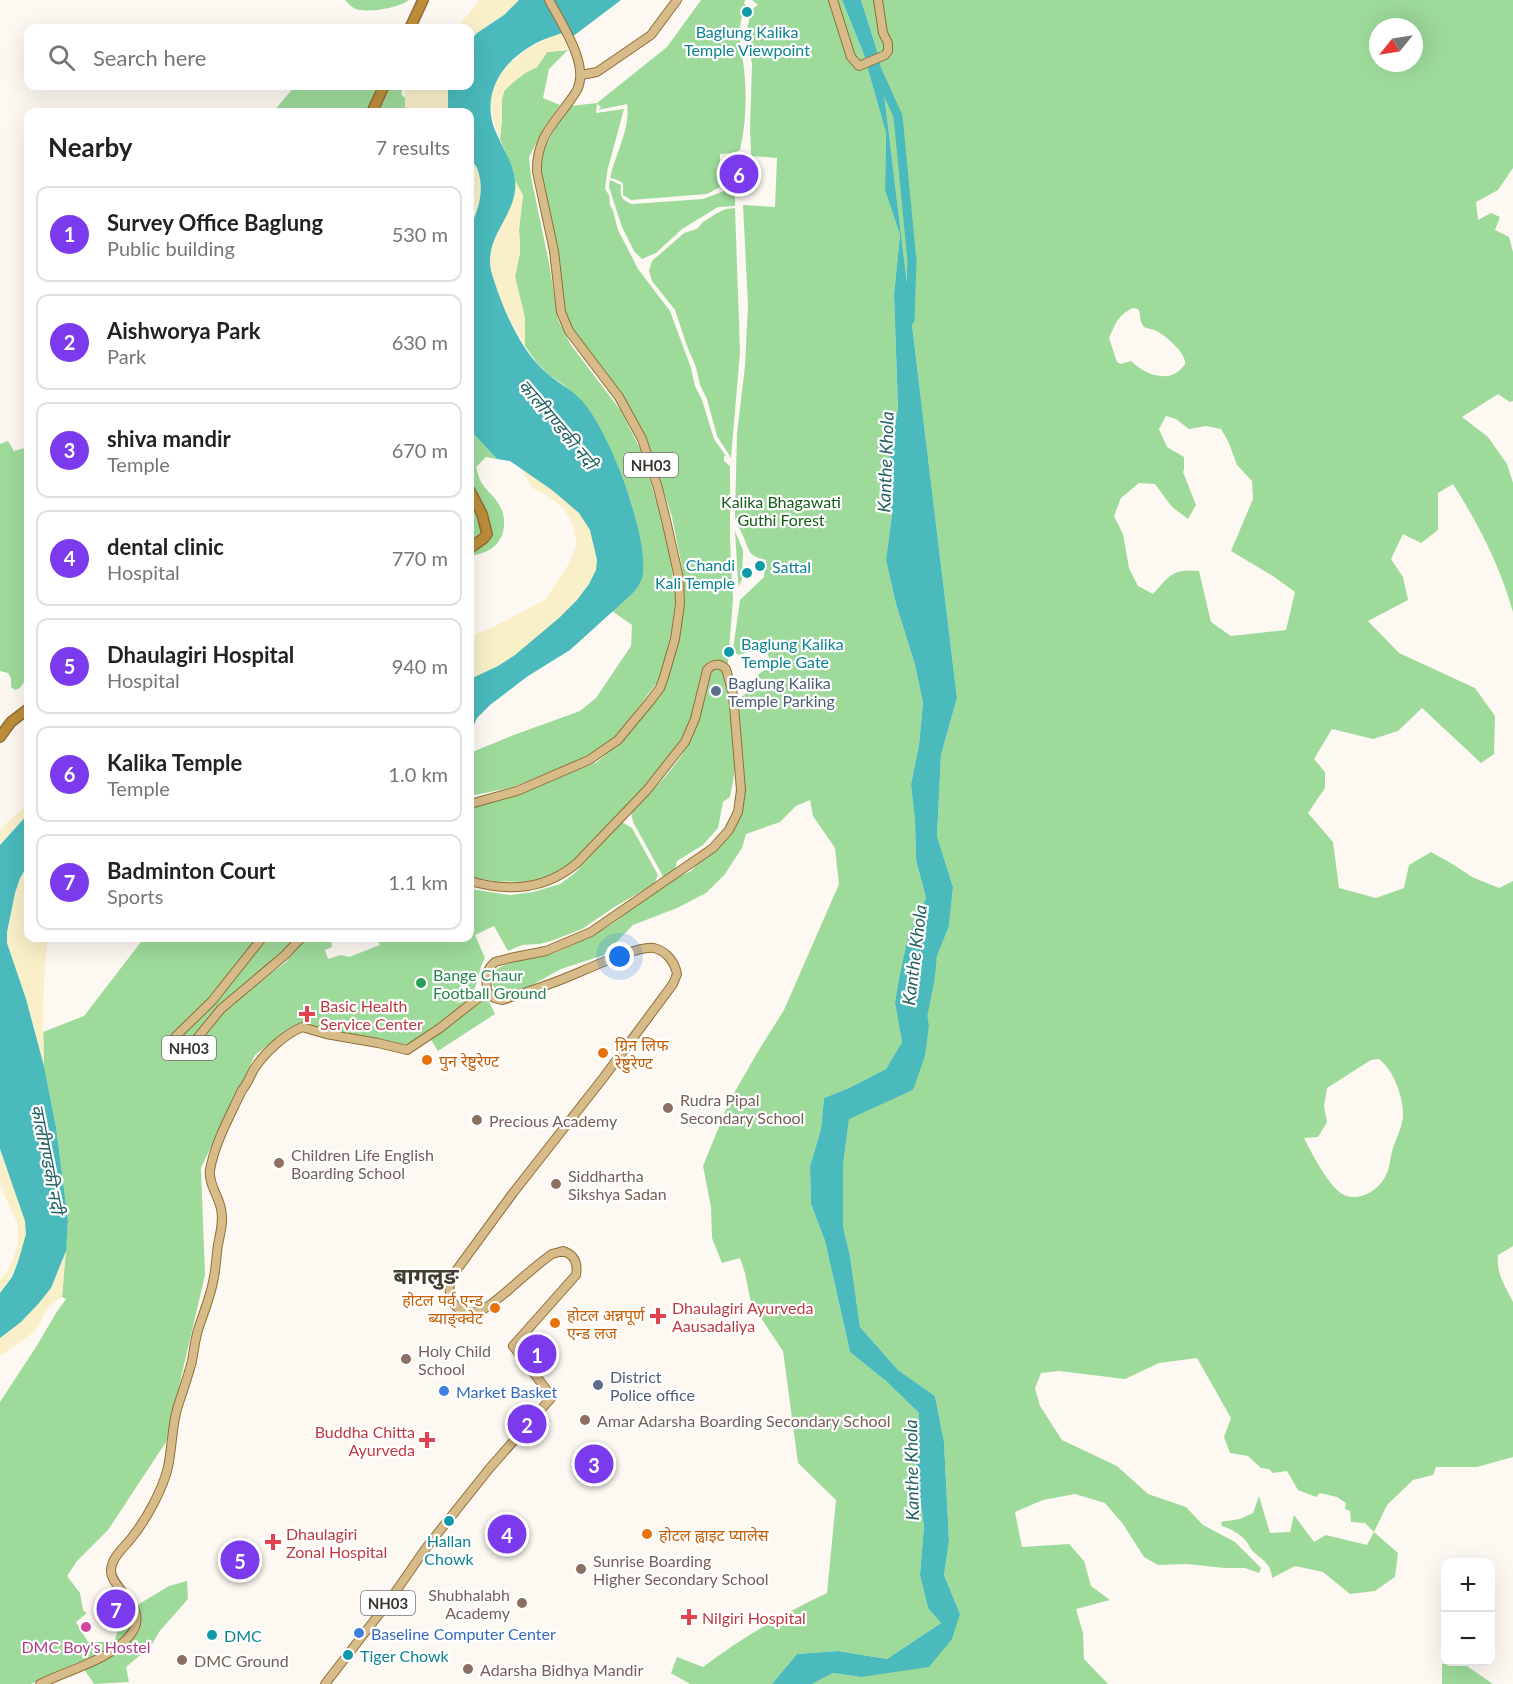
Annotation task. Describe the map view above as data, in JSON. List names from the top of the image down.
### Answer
{
  "streets": {
    "main road": ["NH03"]
  },
  "districts": ["बागलुङ"],
  "water": ["कालीगण्डकी नदी", "Kanthe Khola"],
  "parks": ["Kalika Bhagawati Guthi Forest"],
  "places": {
    "other": [
      "Baglung Kalika Temple Viewpoint",
      "Sattal",
      "Chandi Kali Temple",
      "Baglung Kalika Temple Gate",
      "Baglung Kalika Temple Parking",
      "Bange Chaur Football Ground",
      "ग्रिन लिफ रेष्टुरेण्ट",
      "पुन रेष्टुरेण्ट",
      "Rudra Pipal Secondary School",
      "Precious Academy",
      "Children Life English Boarding School",
      "Siddhartha Sikshya Sadan",
      "होटल पर्व एन्ड ब्याङ्क्वेट",
      "होटल अन्नपूर्ण एन्ड लज",
      "Holy Child School",
      "District Police office",
      "Market Basket",
      "Amar Adarsha Boarding Secondary School",
      "Hallan Chowk",
      "होटल ह्वाइट प्यालेस",
      "Sunrise Boarding Higher Secondary School",
      "Shubhalabh Academy",
      "DMC Boy's Hostel",
      "Baseline Computer Center",
      "DMC",
      "Tiger Chowk",
      "DMC Ground",
      "Adarsha Bidhya Mandir"
    ],
    "health": [
      "Basic Health Service Center",
      "Dhaulagiri Ayurveda Aausadaliya",
      "Buddha Chitta Ayurveda",
      "Dhaulagiri Zonal Hospital",
      "Nilgiri Hospital"
    ]
  },
  "north": "bottom left",
  "page": {
    "search": "Search here",
    "heading": ["Nearby", "7 results"],
    "pins": [
      "6",
      "1",
      "2",
      "3",
      "4",
      "5",
      "7"
    ],
    "list": [
      {
        "mark": "1",
        "name": "Survey Office Baglung",
        "note": "Public building",
        "value": "530 m"
      },
      {
        "mark": "2",
        "name": "Aishworya Park",
        "note": "Park",
        "value": "630 m"
      },
      {
        "mark": "3",
        "name": "shiva mandir",
        "note": "Temple",
        "value": "670 m"
      },
      {
        "mark": "4",
        "name": "dental clinic",
        "note": "Hospital",
        "value": "770 m"
      },
      {
        "mark": "5",
        "name": "Dhaulagiri Hospital",
        "note": "Hospital",
        "value": "940 m"
      },
      {
        "mark": "6",
        "name": "Kalika Temple",
        "note": "Temple",
        "value": "1.0 km"
      },
      {
        "mark": "7",
        "name": "Badminton Court",
        "note": "Sports",
        "value": "1.1 km"
      }
    ],
    "map_buttons": ["+", "−"]
  }
}
